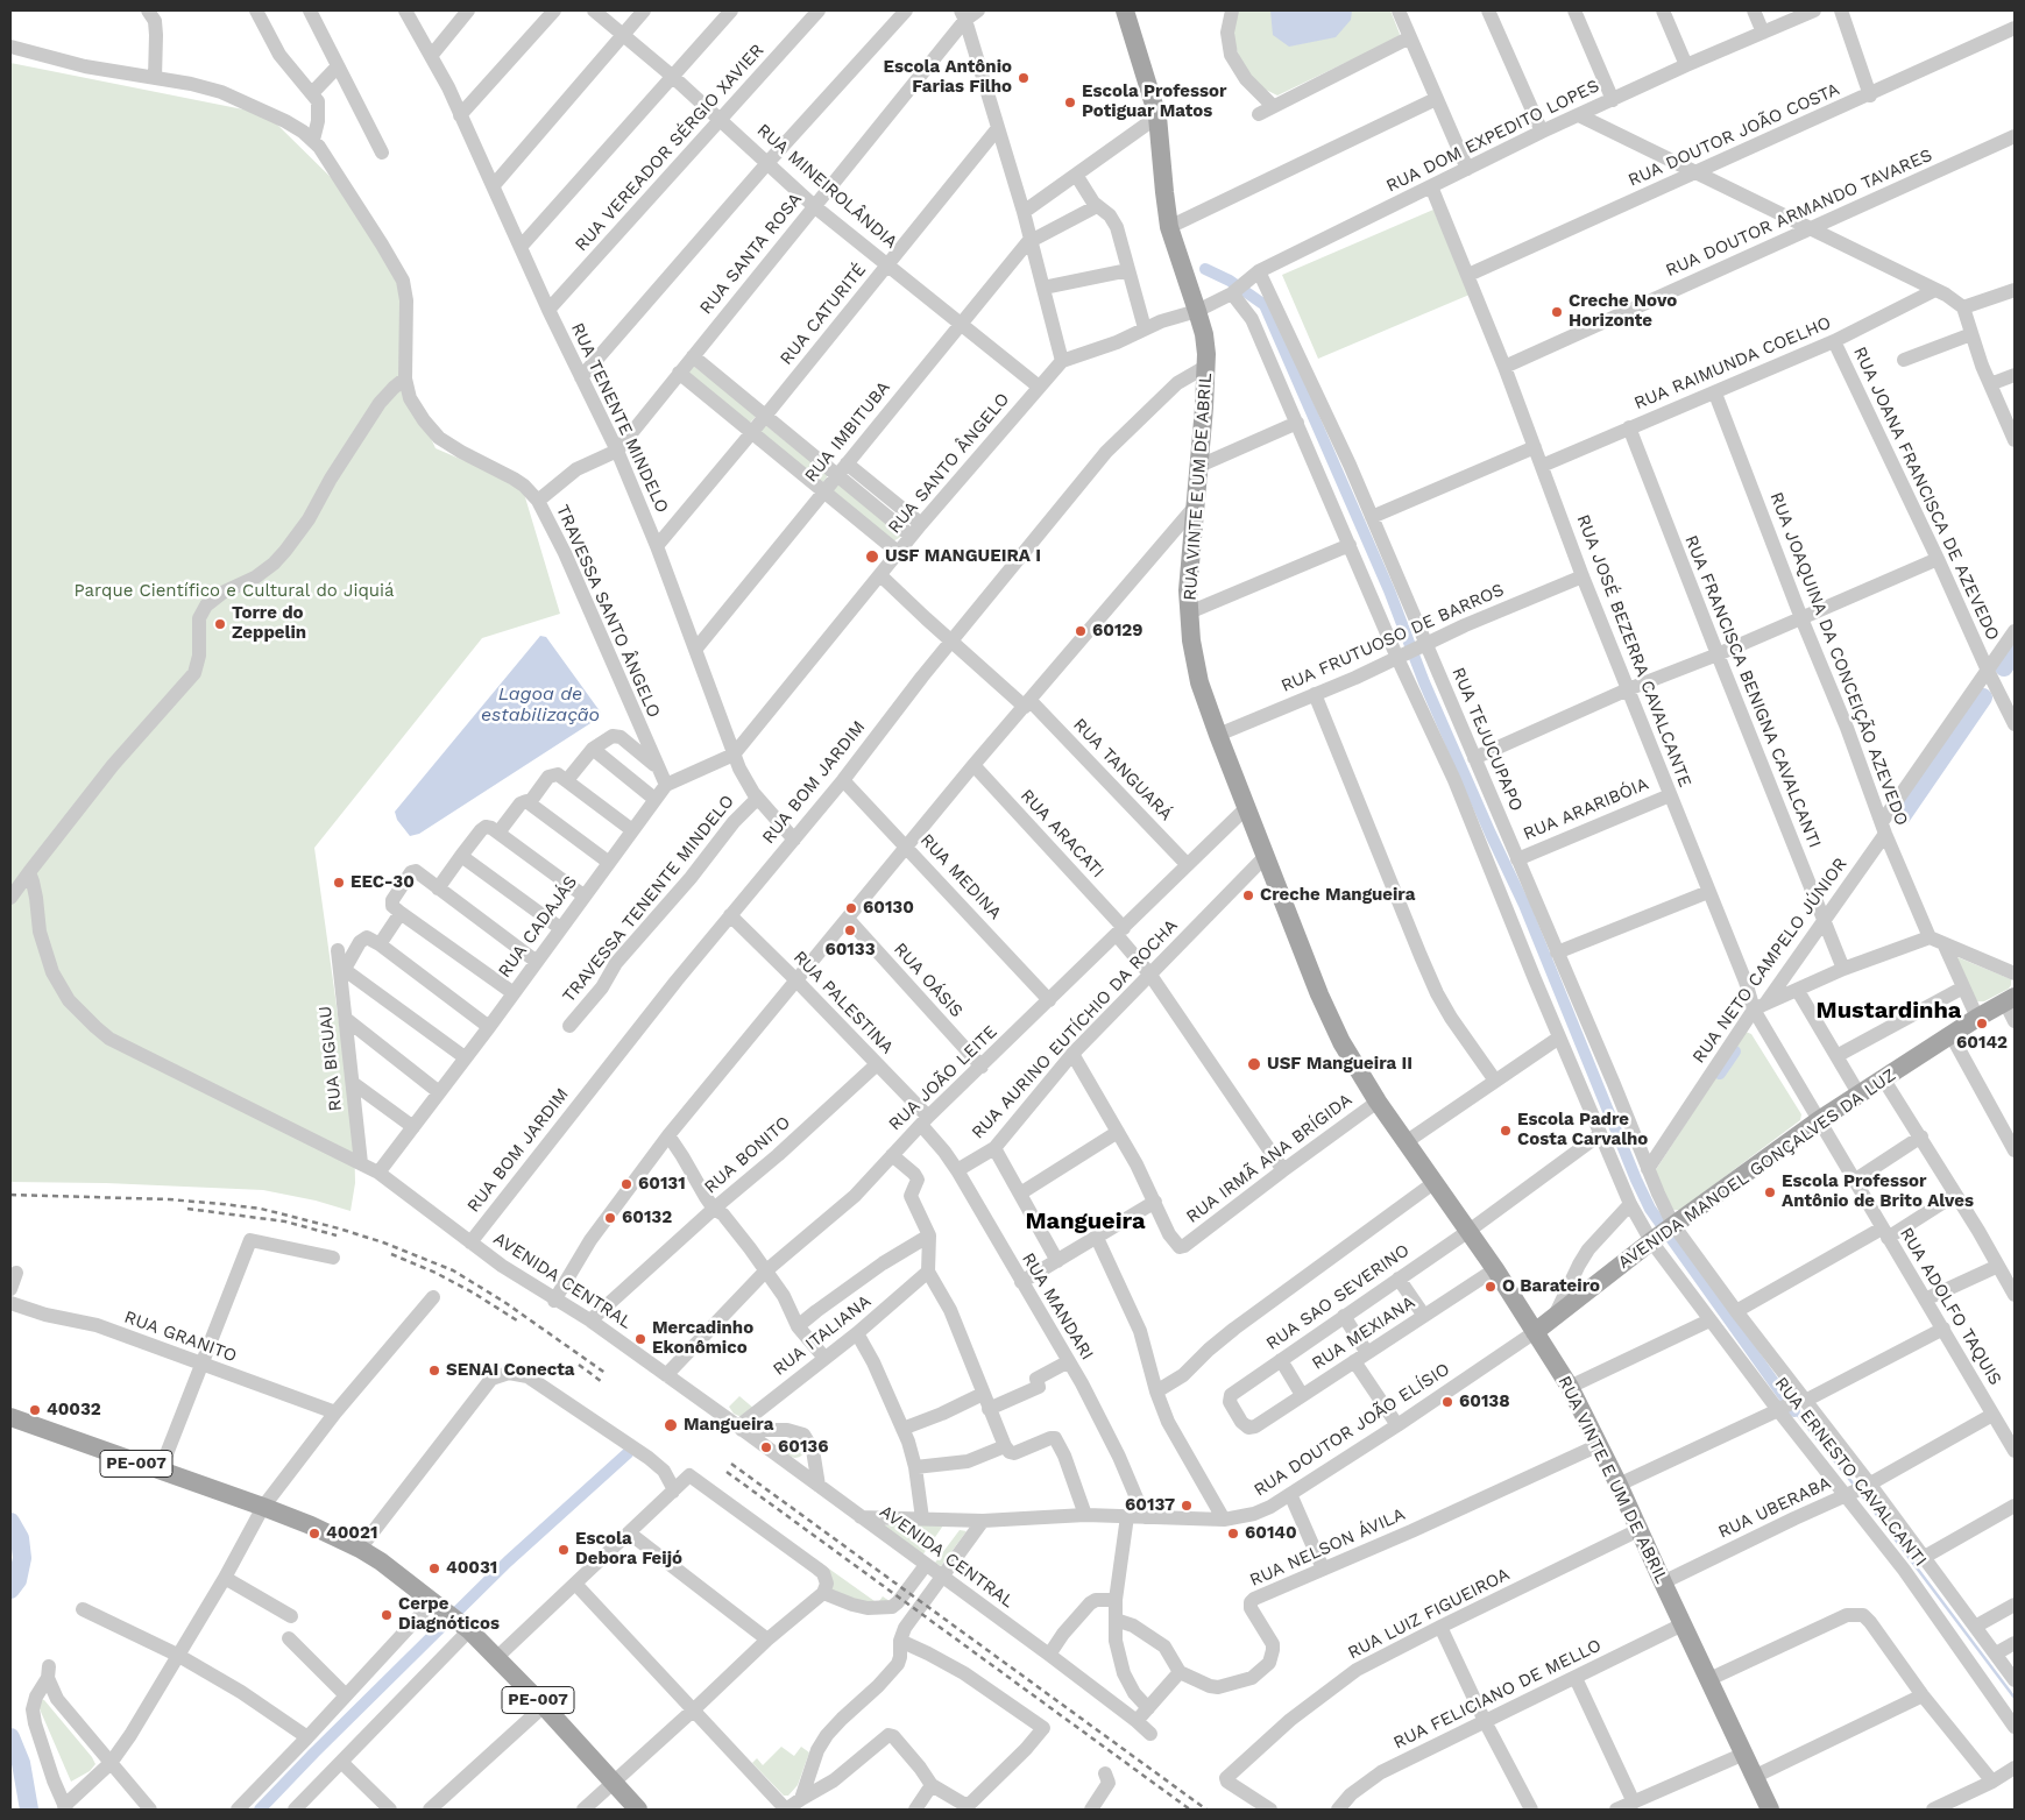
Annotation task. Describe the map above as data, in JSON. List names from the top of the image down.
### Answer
{
  "streets": {
    "main road": ["RUA VINTE E UM DE ABRIL", "AVENIDA MANOEL GONÇALVES DA LUZ", "PE-007"],
    "street": [
      "RUA DOUTOR JOÃO COSTA",
      "RUA DOM EXPEDITO LOPES",
      "RUA VEREADOR SÉRGIO XAVIER",
      "RUA MINEIROLÂNDIA",
      "RUA DOUTOR ARMANDO TAVARES",
      "RUA SANTA ROSA",
      "RUA CATURITÉ",
      "RUA RAIMUNDA COELHO",
      "RUA TENENTE MINDELO",
      "RUA IMBITUBA",
      "RUA SANTO ÂNGELO",
      "RUA JOANA FRANCISCA DE AZEVEDO",
      "TRAVESSA SANTO ÂNGELO",
      "RUA FRUTUOSO DE BARROS",
      "RUA JOSÉ BEZERRA CAVALCANTE",
      "RUA JOAQUINA DA CONCEIÇÃO AZEVEDO",
      "RUA FRANCISCA BENIGNA CAVALCANTI",
      "RUA TEJUCUPAPO",
      "RUA TANGUARÁ",
      "RUA BOM JARDIM",
      "RUA ARARIBÓIA",
      "RUA ARACATI",
      "RUA MEDINA",
      "TRAVESSA TENENTE MINDELO",
      "RUA CADAJÁS",
      "RUA NETO CAMPELO JÚNIOR",
      "RUA OÁSIS",
      "RUA PALESTINA",
      "RUA AURINO EUTÍCHIO DA ROCHA",
      "RUA BIGUAU",
      "RUA JOÃO LEITE",
      "RUA BONITO",
      "RUA IRMÃ ANA BRÍGIDA",
      "AVENIDA CENTRAL",
      "RUA SAO SEVERINO",
      "RUA MANDARI",
      "RUA ADOLFO TAQUIS",
      "RUA MEXIANA",
      "RUA ITALIANA",
      "RUA GRANITO",
      "RUA DOUTOR JOÃO ELÍSIO",
      "RUA ERNESTO CAVALCANTI",
      "RUA UBERABA",
      "RUA NELSON ÁVILA",
      "RUA LUIZ FIGUEIROA",
      "RUA FELICIANO DE MELLO"
    ]
  },
  "crossings": [
    ["RUA DOUTOR JOÃO COSTA", "RUA JOSÉ BEZERRA CAVALCANTE"],
    ["RUA DOM EXPEDITO LOPES", "RUA SANTO ÂNGELO"],
    ["RUA DOM EXPEDITO LOPES", "RUA VINTE E UM DE ABRIL"],
    ["RUA DOM EXPEDITO LOPES", "RUA JOSÉ BEZERRA CAVALCANTE"],
    ["RUA DOM EXPEDITO LOPES", "RUA TEJUCUPAPO"],
    ["RUA VEREADOR SÉRGIO XAVIER", "RUA MINEIROLÂNDIA"],
    ["RUA VEREADOR SÉRGIO XAVIER", "RUA TENENTE MINDELO"],
    ["RUA MINEIROLÂNDIA", "RUA SANTA ROSA"],
    ["RUA MINEIROLÂNDIA", "RUA CATURITÉ"],
    ["RUA MINEIROLÂNDIA", "RUA IMBITUBA"],
    ["RUA MINEIROLÂNDIA", "RUA SANTO ÂNGELO"],
    ["RUA DOUTOR ARMANDO TAVARES", "RUA JOSÉ BEZERRA CAVALCANTE"],
    ["RUA SANTA ROSA", "RUA TENENTE MINDELO"],
    ["RUA SANTA ROSA", "TRAVESSA SANTO ÂNGELO"],
    ["RUA RAIMUNDA COELHO", "RUA JOANA FRANCISCA DE AZEVEDO"],
    ["RUA RAIMUNDA COELHO", "RUA JOSÉ BEZERRA CAVALCANTE"],
    ["RUA RAIMUNDA COELHO", "RUA JOAQUINA DA CONCEIÇÃO AZEVEDO"],
    ["RUA RAIMUNDA COELHO", "RUA FRANCISCA BENIGNA CAVALCANTI"],
    ["RUA TENENTE MINDELO", "RUA IMBITUBA"],
    ["RUA TENENTE MINDELO", "RUA SANTO ÂNGELO"],
    ["RUA TENENTE MINDELO", "RUA BOM JARDIM"],
    ["RUA TENENTE MINDELO", "TRAVESSA TENENTE MINDELO"],
    ["RUA SANTO ÂNGELO", "RUA VINTE E UM DE ABRIL"],
    ["RUA SANTO ÂNGELO", "TRAVESSA SANTO ÂNGELO"],
    ["RUA SANTO ÂNGELO", "RUA TANGUARÁ"],
    ["RUA SANTO ÂNGELO", "RUA CADAJÁS"],
    ["RUA VINTE E UM DE ABRIL", "RUA FRUTUOSO DE BARROS"],
    ["RUA VINTE E UM DE ABRIL", "RUA BOM JARDIM"],
    ["RUA VINTE E UM DE ABRIL", "RUA AURINO EUTÍCHIO DA ROCHA"],
    ["RUA VINTE E UM DE ABRIL", "RUA JOÃO LEITE"],
    ["RUA VINTE E UM DE ABRIL", "RUA IRMÃ ANA BRÍGIDA"],
    ["RUA VINTE E UM DE ABRIL", "AVENIDA MANOEL GONÇALVES DA LUZ"],
    ["RUA VINTE E UM DE ABRIL", "RUA SAO SEVERINO"],
    ["RUA VINTE E UM DE ABRIL", "RUA MEXIANA"],
    ["RUA VINTE E UM DE ABRIL", "RUA DOUTOR JOÃO ELÍSIO"],
    ["RUA VINTE E UM DE ABRIL", "RUA UBERABA"],
    ["RUA VINTE E UM DE ABRIL", "RUA NELSON ÁVILA"],
    ["RUA VINTE E UM DE ABRIL", "RUA LUIZ FIGUEIROA"],
    ["RUA VINTE E UM DE ABRIL", "RUA FELICIANO DE MELLO"],
    ["RUA JOANA FRANCISCA DE AZEVEDO", "RUA NETO CAMPELO JÚNIOR"],
    ["TRAVESSA SANTO ÂNGELO", "RUA CADAJÁS"],
    ["RUA FRUTUOSO DE BARROS", "RUA JOSÉ BEZERRA CAVALCANTE"],
    ["RUA FRUTUOSO DE BARROS", "RUA TEJUCUPAPO"],
    ["RUA JOSÉ BEZERRA CAVALCANTE", "RUA ARARIBÓIA"],
    ["RUA JOSÉ BEZERRA CAVALCANTE", "RUA NETO CAMPELO JÚNIOR"],
    ["RUA JOSÉ BEZERRA CAVALCANTE", "AVENIDA MANOEL GONÇALVES DA LUZ"],
    ["RUA JOSÉ BEZERRA CAVALCANTE", "RUA ADOLFO TAQUIS"],
    ["RUA JOAQUINA DA CONCEIÇÃO AZEVEDO", "RUA NETO CAMPELO JÚNIOR"],
    ["RUA FRANCISCA BENIGNA CAVALCANTI", "RUA NETO CAMPELO JÚNIOR"],
    ["RUA TEJUCUPAPO", "RUA ARARIBÓIA"],
    ["RUA TEJUCUPAPO", "RUA NETO CAMPELO JÚNIOR"],
    ["RUA TEJUCUPAPO", "AVENIDA MANOEL GONÇALVES DA LUZ"],
    ["RUA TEJUCUPAPO", "RUA ERNESTO CAVALCANTI"],
    ["RUA TANGUARÁ", "RUA BOM JARDIM"],
    ["RUA TANGUARÁ", "RUA JOÃO LEITE"],
    ["RUA BOM JARDIM", "RUA MEDINA"],
    ["RUA BOM JARDIM", "RUA PALESTINA"],
    ["RUA BOM JARDIM", "AVENIDA CENTRAL"],
    ["RUA ARACATI", "RUA AURINO EUTÍCHIO DA ROCHA"],
    ["RUA ARACATI", "RUA JOÃO LEITE"],
    ["RUA ARACATI", "RUA IRMÃ ANA BRÍGIDA"],
    ["RUA MEDINA", "RUA JOÃO LEITE"],
    ["RUA CADAJÁS", "AVENIDA CENTRAL"],
    ["RUA OÁSIS", "RUA JOÃO LEITE"],
    ["RUA PALESTINA", "RUA JOÃO LEITE"],
    ["RUA PALESTINA", "RUA BONITO"],
    ["RUA PALESTINA", "RUA MANDARI"],
    ["RUA AURINO EUTÍCHIO DA ROCHA", "RUA MANDARI"],
    ["RUA BIGUAU", "AVENIDA CENTRAL"],
    ["RUA JOÃO LEITE", "AVENIDA CENTRAL"],
    ["RUA JOÃO LEITE", "RUA MANDARI"],
    ["RUA BONITO", "AVENIDA CENTRAL"],
    ["AVENIDA MANOEL GONÇALVES DA LUZ", "RUA ADOLFO TAQUIS"],
    ["AVENIDA MANOEL GONÇALVES DA LUZ", "RUA DOUTOR JOÃO ELÍSIO"],
    ["AVENIDA MANOEL GONÇALVES DA LUZ", "RUA ERNESTO CAVALCANTI"],
    ["AVENIDA CENTRAL", "RUA ITALIANA"],
    ["AVENIDA CENTRAL", "RUA DOUTOR JOÃO ELÍSIO"],
    ["RUA SAO SEVERINO", "RUA MEXIANA"],
    ["RUA MANDARI", "RUA DOUTOR JOÃO ELÍSIO"],
    ["RUA ADOLFO TAQUIS", "RUA UBERABA"],
    ["RUA ERNESTO CAVALCANTI", "RUA UBERABA"]
  ],
  "districts": ["Mustardinha", "Mangueira"],
  "water": ["Lagoa de estabilização"],
  "parks": ["Parque Científico e Cultural do Jiquiá"],
  "places": [
    "Escola Antônio Farias Filho",
    "Escola Professor Potiguar Matos",
    "Creche Novo Horizonte",
    "USF MANGUEIRA I",
    "Torre do Zeppelin",
    "60129",
    "EEC-30",
    "Creche Mangueira",
    "60130",
    "60133",
    "60142",
    "USF Mangueira II",
    "Escola Padre Costa Carvalho",
    "60131",
    "Escola Professor Antônio de Brito Alves",
    "60132",
    "O Barateiro",
    "Mercadinho Ekonômico",
    "SENAI Conecta",
    "60138",
    "40032",
    "Mangueira",
    "60136",
    "60137",
    "40021",
    "60140",
    "Escola Debora Feijó",
    "40031",
    "Cerpe Diagnóticos"
  ]
}
